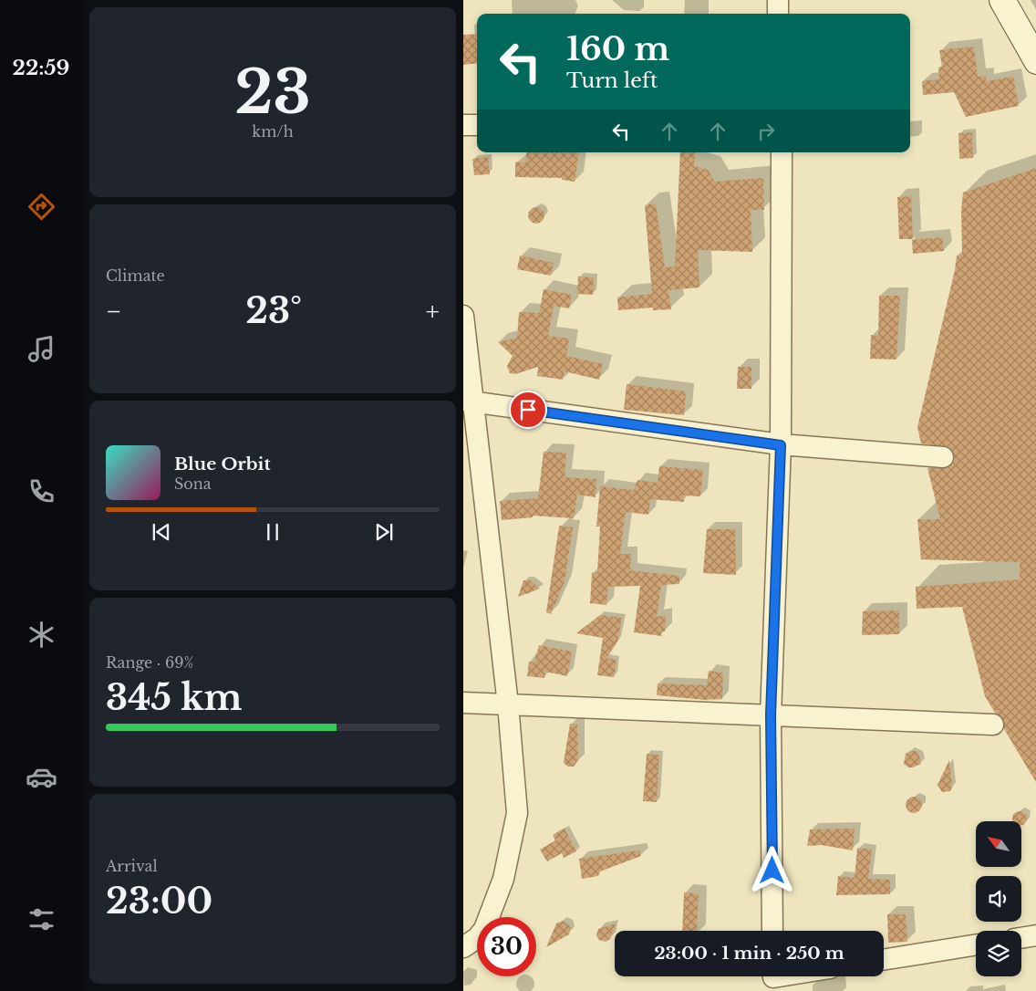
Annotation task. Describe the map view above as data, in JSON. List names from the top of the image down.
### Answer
{
  "north": "top left",
  "page": {
    "tabs": "22:59",
    "tile": [
      ["23", "km/h"],
      "Climate",
      ["Range · 69%", "345 km"],
      ["Arrival", "23:00"]
    ],
    "turn": ["160 m", "Turn left"],
    "heat": ["−", "23°", "+"],
    "song": ["Blue Orbit", "Sona"],
    "limit": "30",
    "trip": "23:00 · 1 min · 250 m"
  }
}
